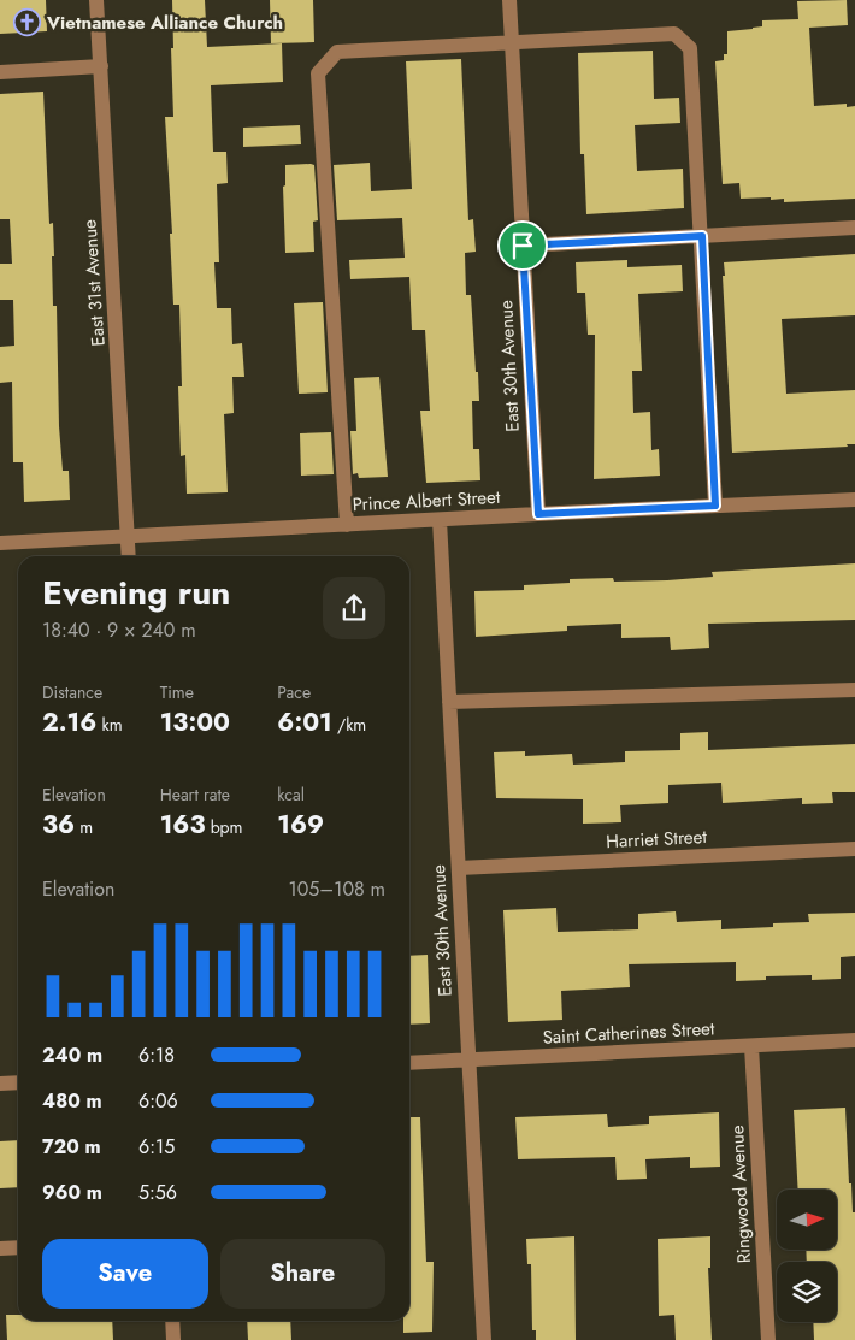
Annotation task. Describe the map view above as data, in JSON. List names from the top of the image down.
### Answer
{
  "streets": {
    "street": [
      "East 31st Avenue",
      "East 30th Avenue",
      "Prince Albert Street",
      "Harriet Street",
      "Saint Catherines Street",
      "Ringwood Avenue"
    ]
  },
  "crossings": [
    ["East 31st Avenue", "Prince Albert Street"],
    ["East 30th Avenue", "Prince Albert Street"],
    ["East 30th Avenue", "Harriet Street"],
    ["East 30th Avenue", "Saint Catherines Street"],
    ["Saint Catherines Street", "Ringwood Avenue"]
  ],
  "places": {
    "church": ["Vietnamese Alliance Church"]
  },
  "north": "right",
  "page": {
    "heading": ["Evening run", "18:40 · 9 × 240 m"],
    "stats": [
      ["Distance", "2.16 km"],
      ["Time", "13:00"],
      ["Pace", "6:01 /km"],
      ["Elevation", "36 m"],
      ["Heart rate", "163 bpm"],
      ["kcal", "169"]
    ],
    "chart": ["Elevation", "105–108 m"],
    "list": [
      {
        "name": "240 m",
        "note": "6:18"
      },
      {
        "name": "480 m",
        "note": "6:06"
      },
      {
        "name": "720 m",
        "note": "6:15"
      },
      {
        "name": "960 m",
        "note": "5:56"
      }
    ],
    "buttons": ["Save", "Share"]
  }
}
